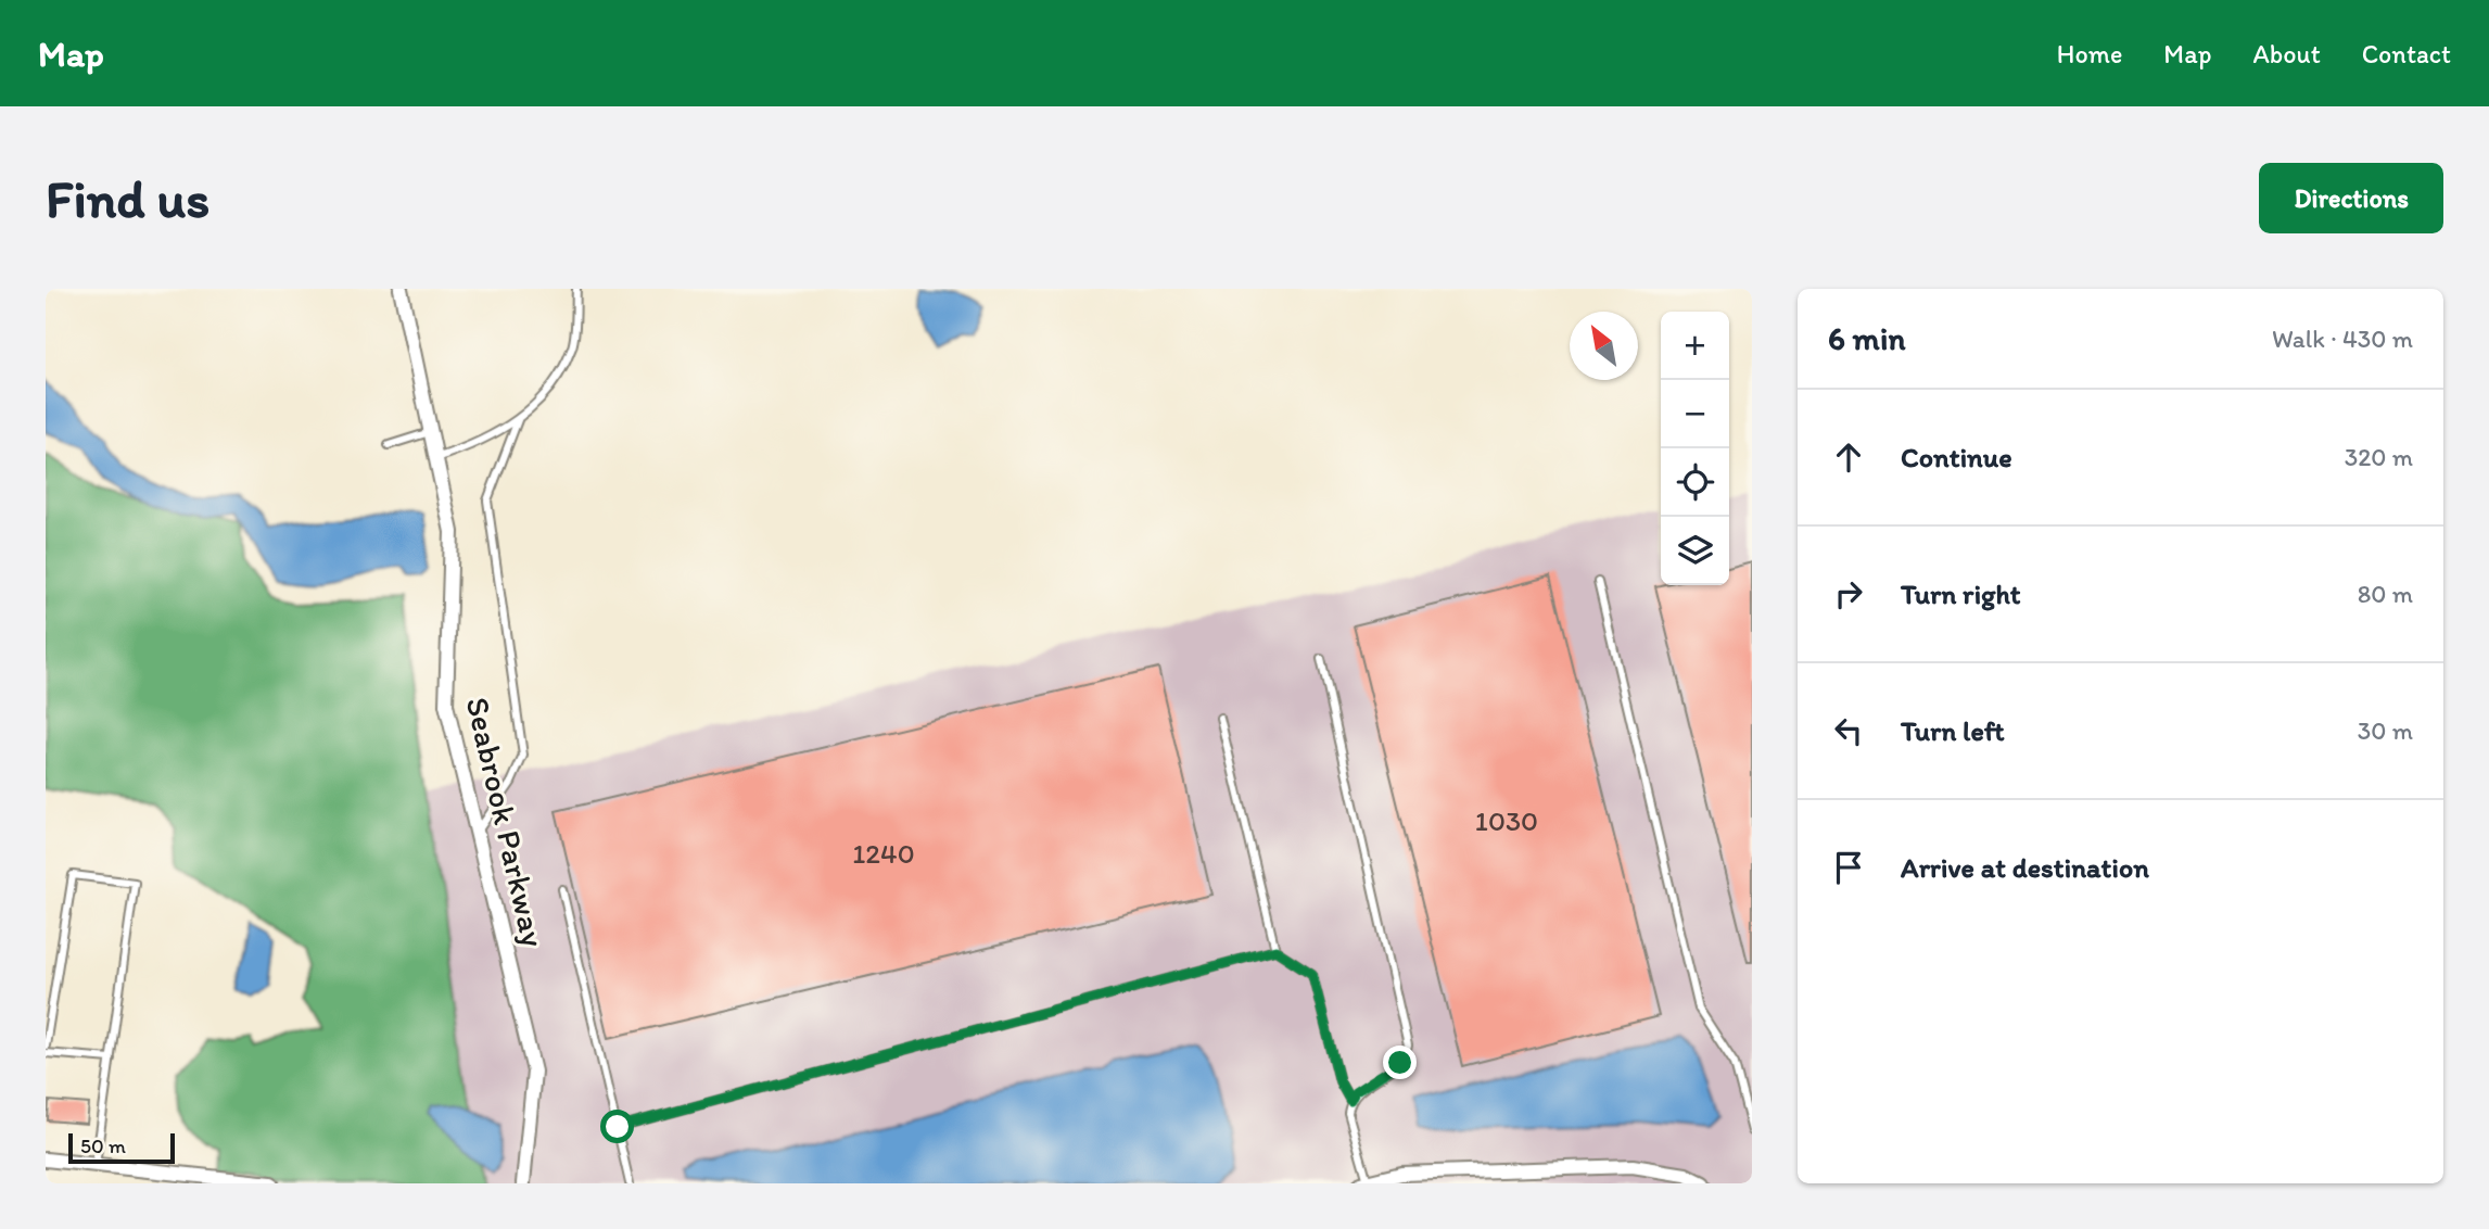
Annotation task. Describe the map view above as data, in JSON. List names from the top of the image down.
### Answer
{
  "streets": {
    "street": ["Seabrook Parkway"]
  },
  "house_numbers": ["1030", "1240"],
  "scale_bar": "50 m",
  "north": "top left",
  "page": {
    "header": "Map",
    "nav": [
      "Home",
      "Map",
      "About",
      "Contact"
    ],
    "buttons": "Directions",
    "title": "Find us",
    "heading": ["6 min", "Walk · 430 m"],
    "map_buttons": ["+", "−"],
    "list": [
      ["Continue", "320 m"],
      ["Turn right", "80 m"],
      ["Turn left", "30 m"],
      "Arrive at destination"
    ],
    "scale": "50 m"
  }
}
